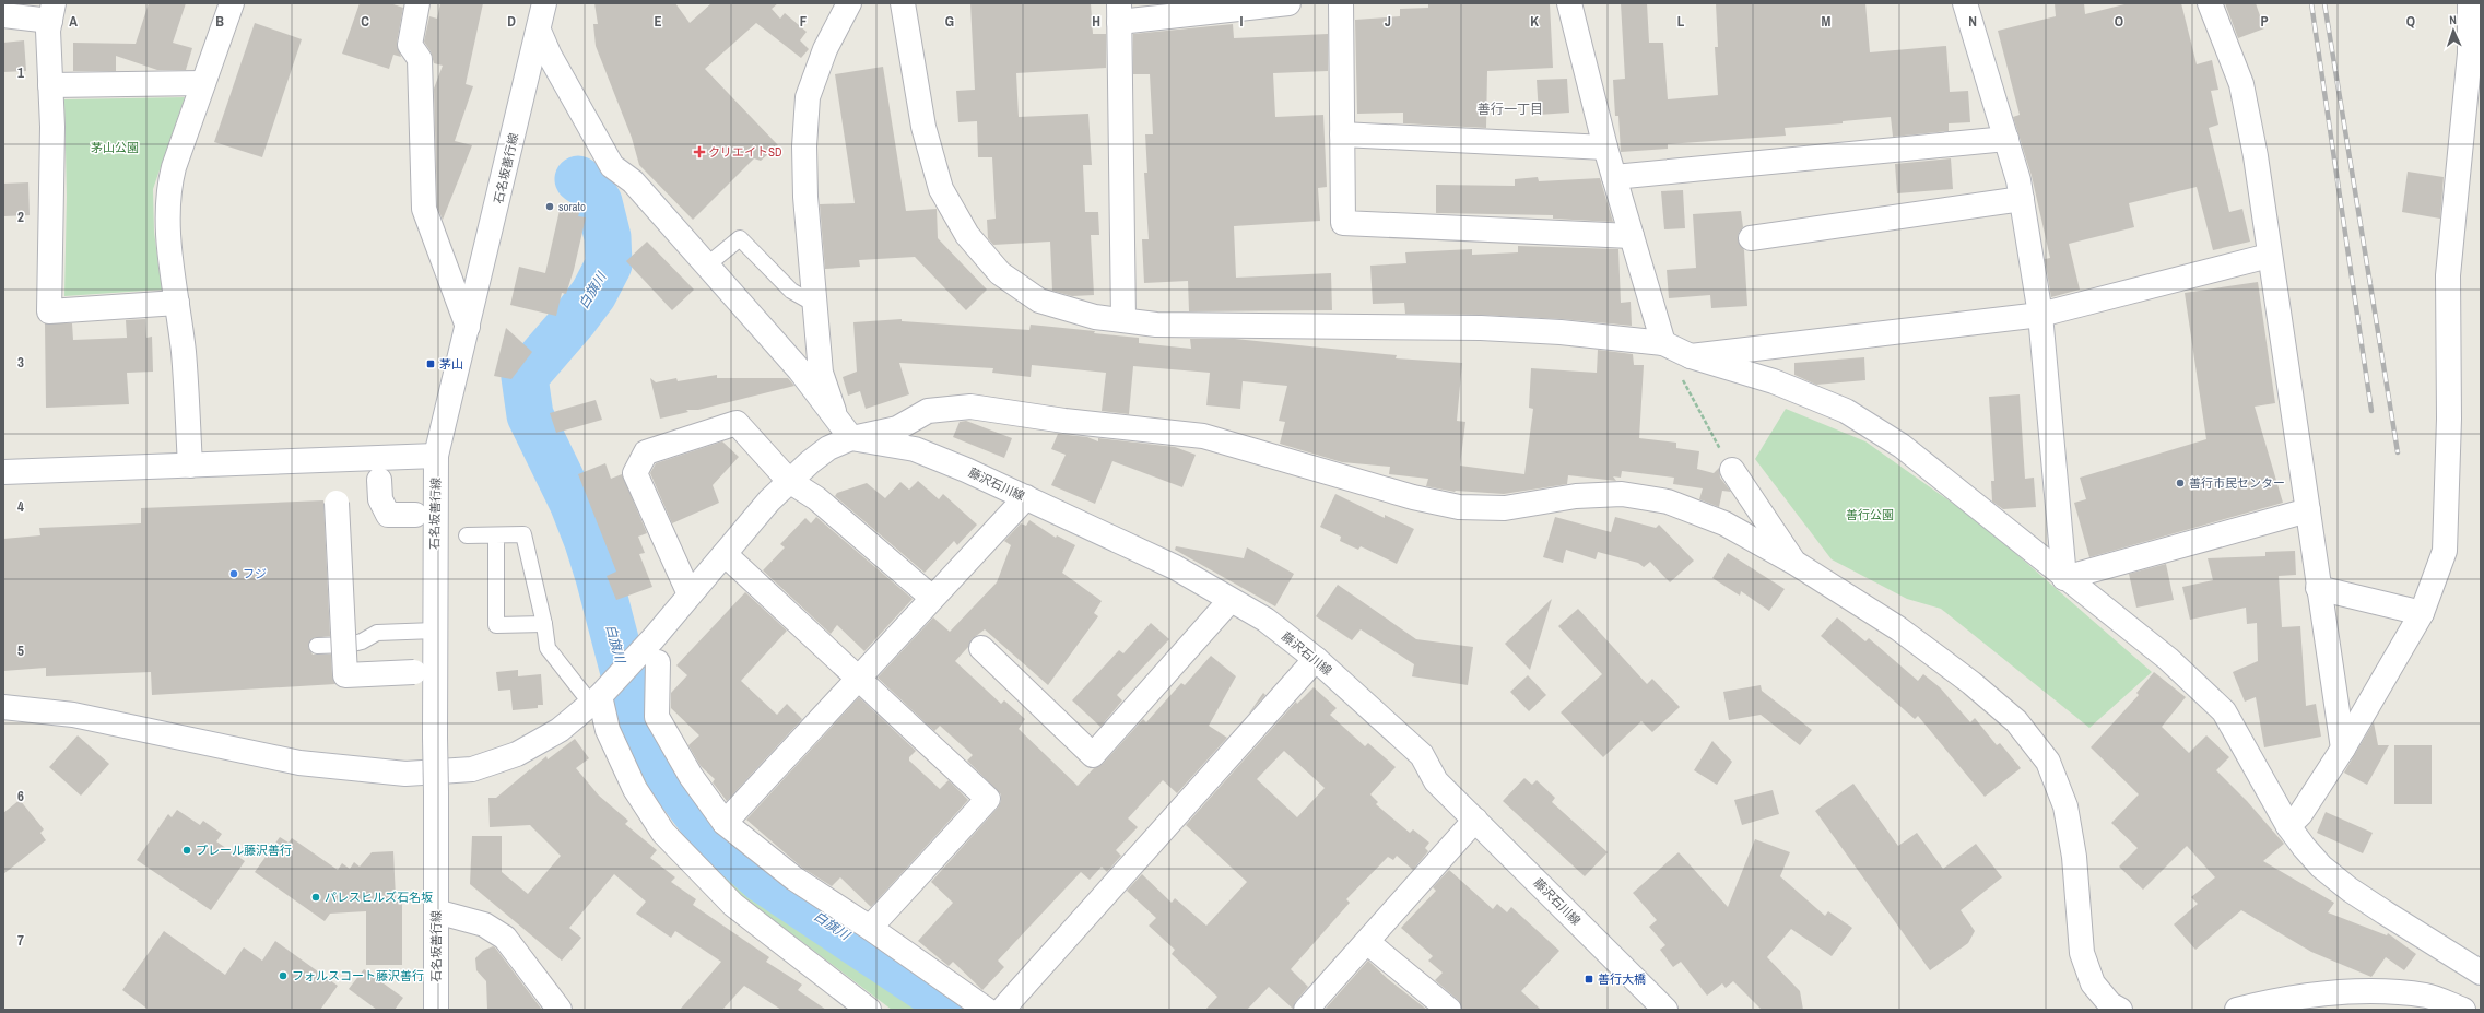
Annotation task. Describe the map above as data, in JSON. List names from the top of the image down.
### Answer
{
  "streets": {
    "street": ["石名坂善行線", "藤沢石川線"]
  },
  "districts": ["善行一丁目"],
  "water": ["白旗川"],
  "parks": ["茅山公園", "善行公園"],
  "places": {
    "health": ["クリエイトSD"],
    "other": [
      "sorato",
      "善行市民センター",
      "フジ",
      "プレール藤沢善行",
      "パレスヒルズ石名坂",
      "フォルスコート藤沢善行"
    ],
    "transit": ["茅山", "善行大橋"]
  },
  "north": "top",
  "grid": {
    "columns": [
      "A",
      "B",
      "C",
      "D",
      "E",
      "F",
      "G",
      "H",
      "I",
      "J",
      "K",
      "L",
      "M",
      "N",
      "O",
      "P",
      "Q"
    ],
    "rows": [
      "1",
      "2",
      "3",
      "4",
      "5",
      "6",
      "7"
    ]
  }
}
